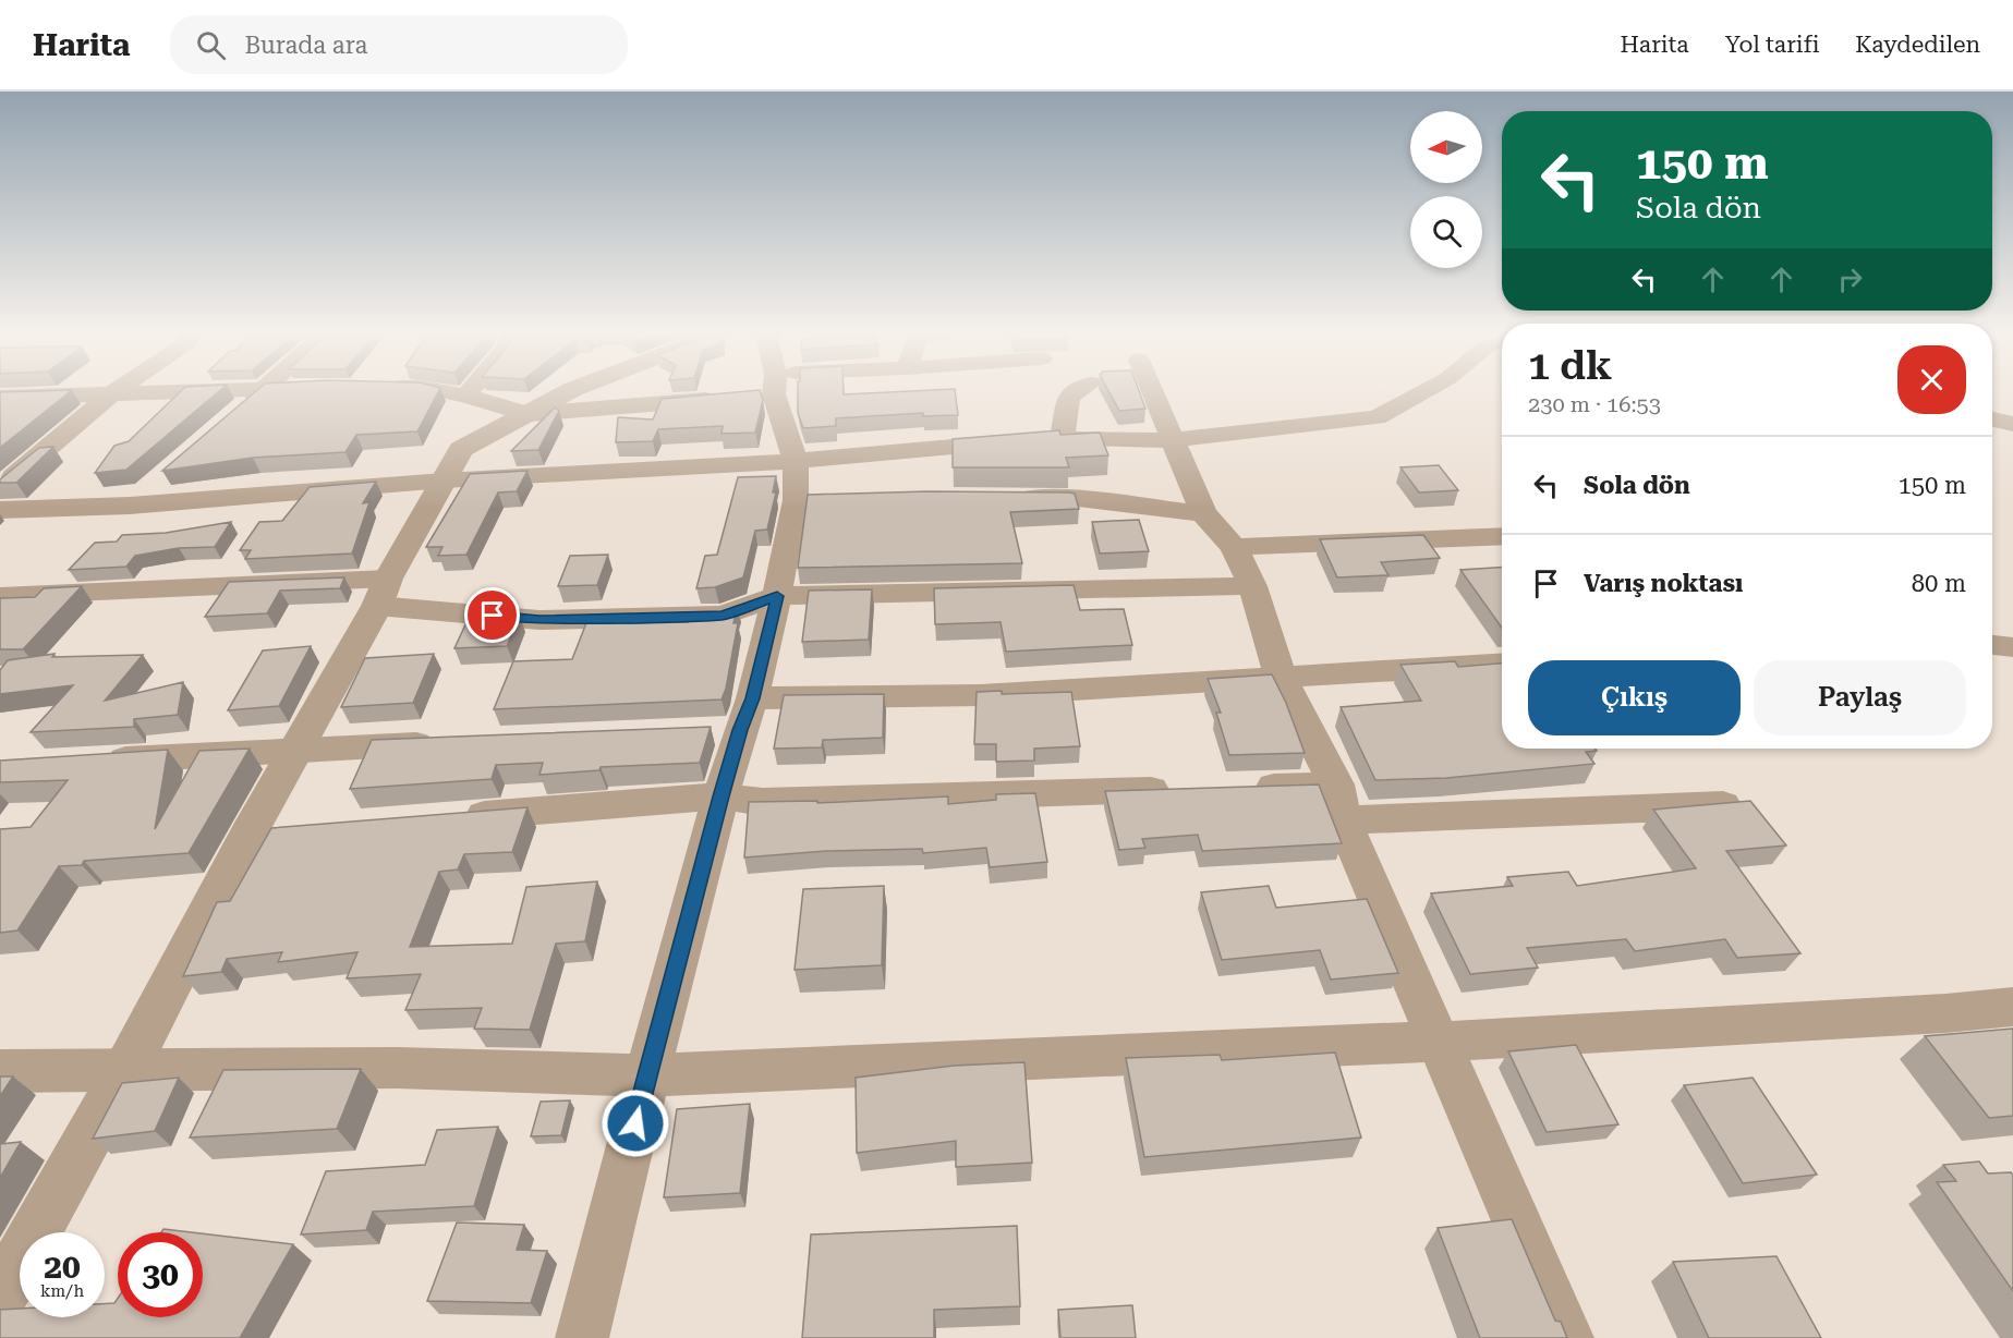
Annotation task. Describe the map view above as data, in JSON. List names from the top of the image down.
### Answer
{
  "north": "left",
  "page": {
    "header": "Harita",
    "search": "Burada ara",
    "nav": ["Harita", "Yol tarifi", "Kaydedilen"],
    "turn": ["150 m", "Sola dön"],
    "heading": ["1 dk", "230 m · 16:53"],
    "list": [
      {
        "name": "Sola dön",
        "value": "150 m"
      },
      {
        "name": "Varış noktası",
        "value": "80 m"
      }
    ],
    "buttons": ["Çıkış", "Paylaş"],
    "speed": "20 km/h",
    "limit": "30"
  }
}
